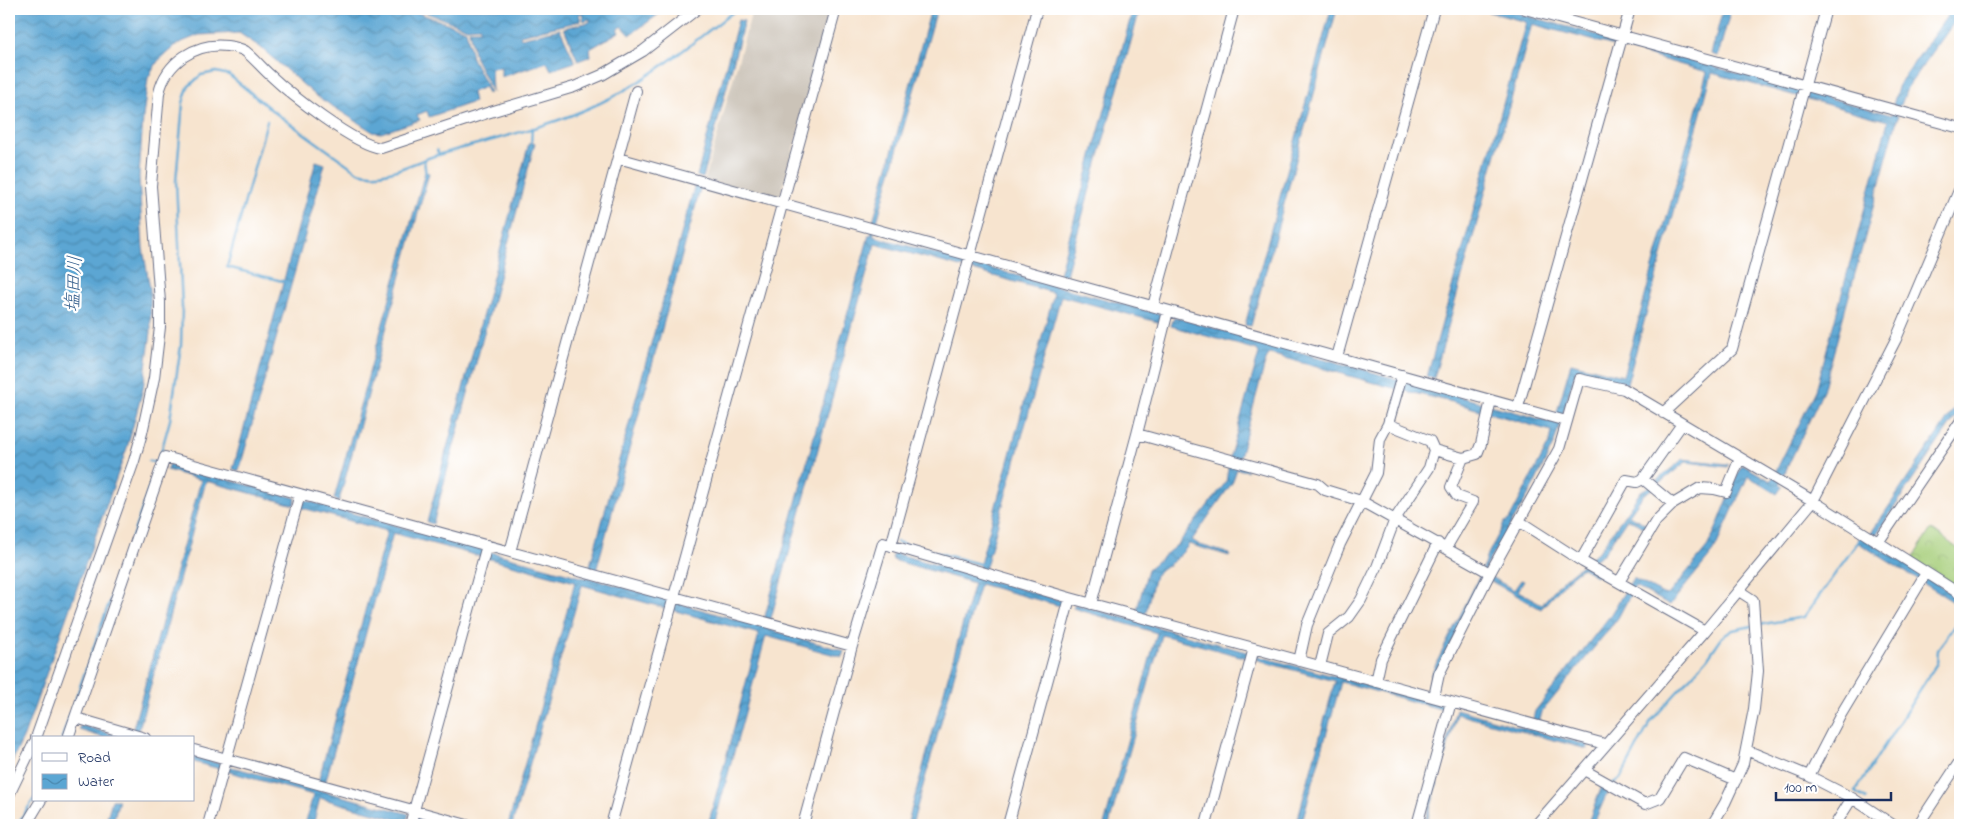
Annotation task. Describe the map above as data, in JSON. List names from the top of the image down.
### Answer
{
  "water": ["塩田川"],
  "legend": ["Road", "Water"],
  "scale_bar": "100 m"
}
